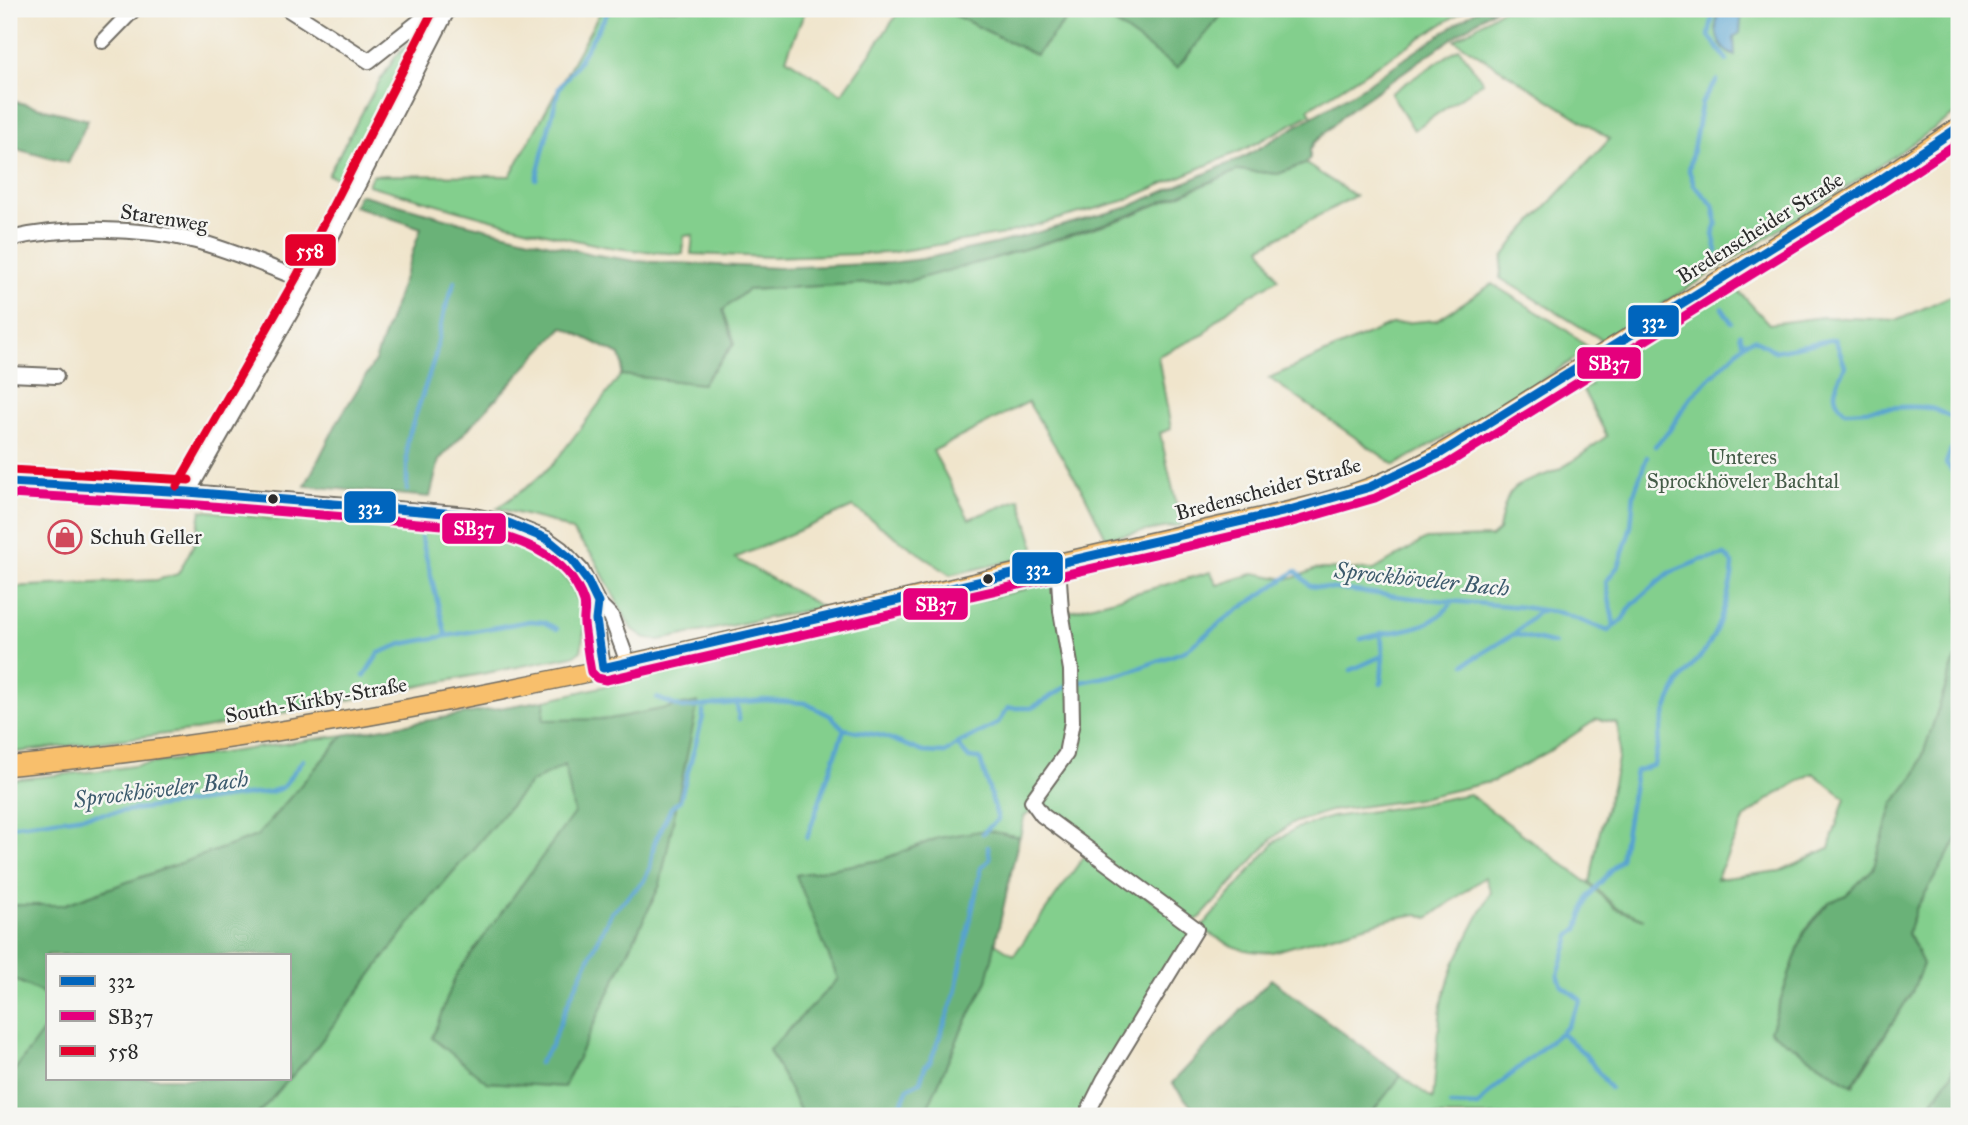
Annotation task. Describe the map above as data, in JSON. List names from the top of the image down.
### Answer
{
  "streets": {
    "main road": ["Bredenscheider Straße", "South-Kirkby-Straße"],
    "street": ["Starenweg"]
  },
  "crossings": [
    ["Bredenscheider Straße", "South-Kirkby-Straße"]
  ],
  "water": ["Sprockhöveler Bach"],
  "parks": ["Unteres Sprockhöveler Bachtal"],
  "places": {
    "shop": ["Schuh Geller"]
  },
  "lines": ["transit line 558", "transit line 332", "transit line SB37"],
  "legend": ["332", "SB37", "558"]
}
